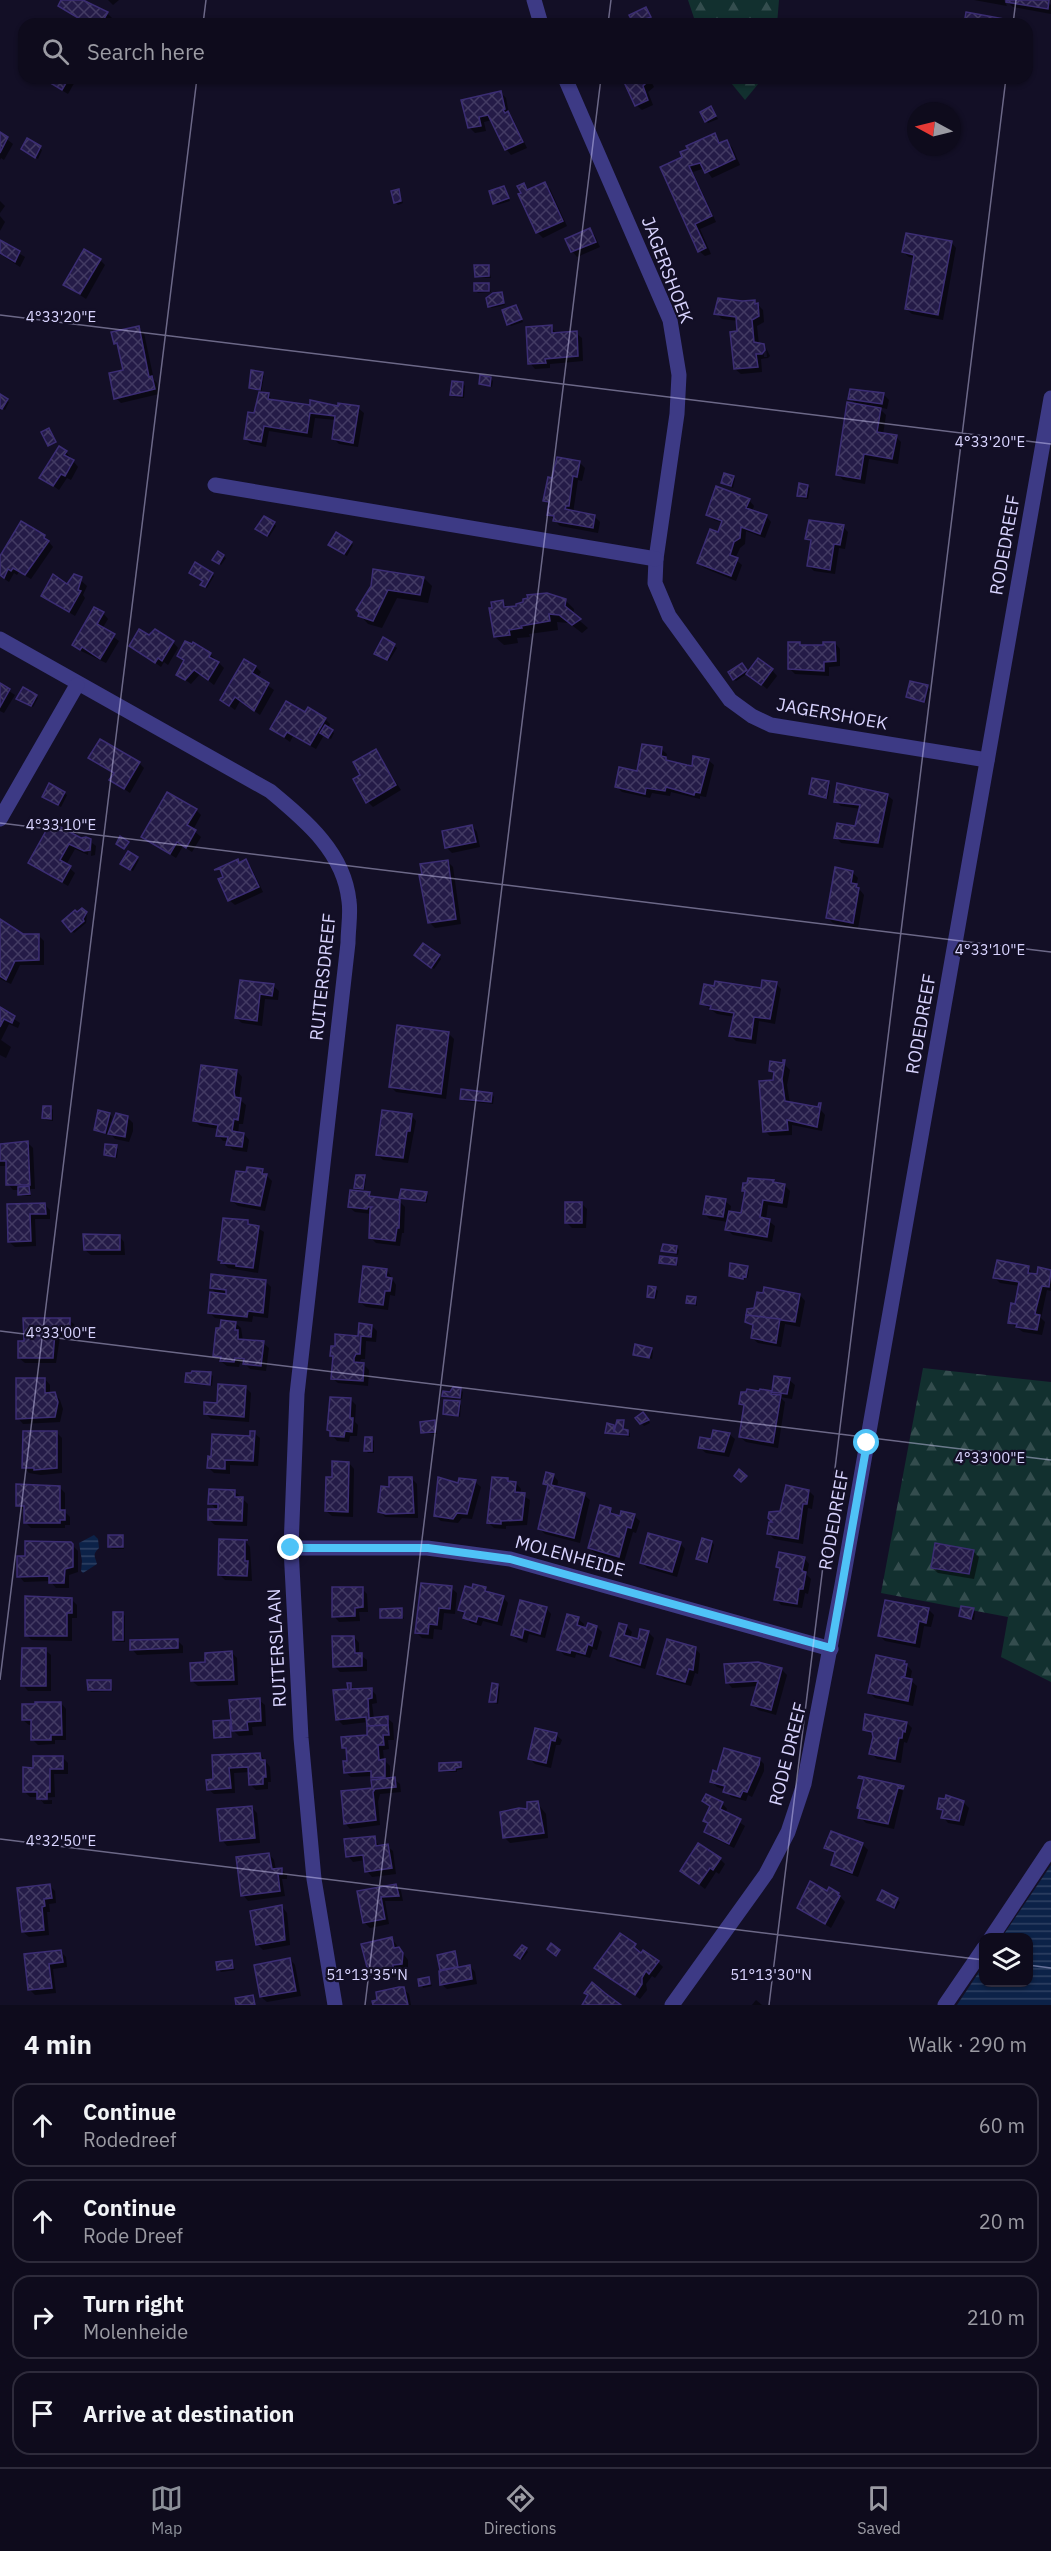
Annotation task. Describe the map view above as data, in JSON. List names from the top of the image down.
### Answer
{
  "streets": {
    "street": [
      "JAGERSHOEK",
      "RODEDREEF",
      "RUITERSDREEF",
      "MOLENHEIDE",
      "RUITERSLAAN",
      "RODE DREEF"
    ]
  },
  "crossings": [
    ["JAGERSHOEK", "RODEDREEF"],
    ["RODEDREEF", "RODE DREEF"],
    ["RUITERSDREEF", "RUITERSLAAN"],
    ["MOLENHEIDE", "RUITERSLAAN"],
    ["MOLENHEIDE", "RODE DREEF"]
  ],
  "north": "left",
  "page": {
    "search": "Search here",
    "heading": ["4 min", "Walk · 290 m"],
    "list": [
      ["Continue", "Rodedreef", "60 m"],
      ["Continue", "Rode Dreef", "20 m"],
      ["Turn right", "Molenheide", "210 m"],
      "Arrive at destination"
    ],
    "nav": ["Map", "Directions", "Saved"]
  },
  "coordinates": [
    "4°33'20\"E",
    "4°33'10\"E",
    "4°33'00\"E",
    "4°32'50\"E",
    "51°13'35\"N",
    "51°13'30\"N"
  ]
}
